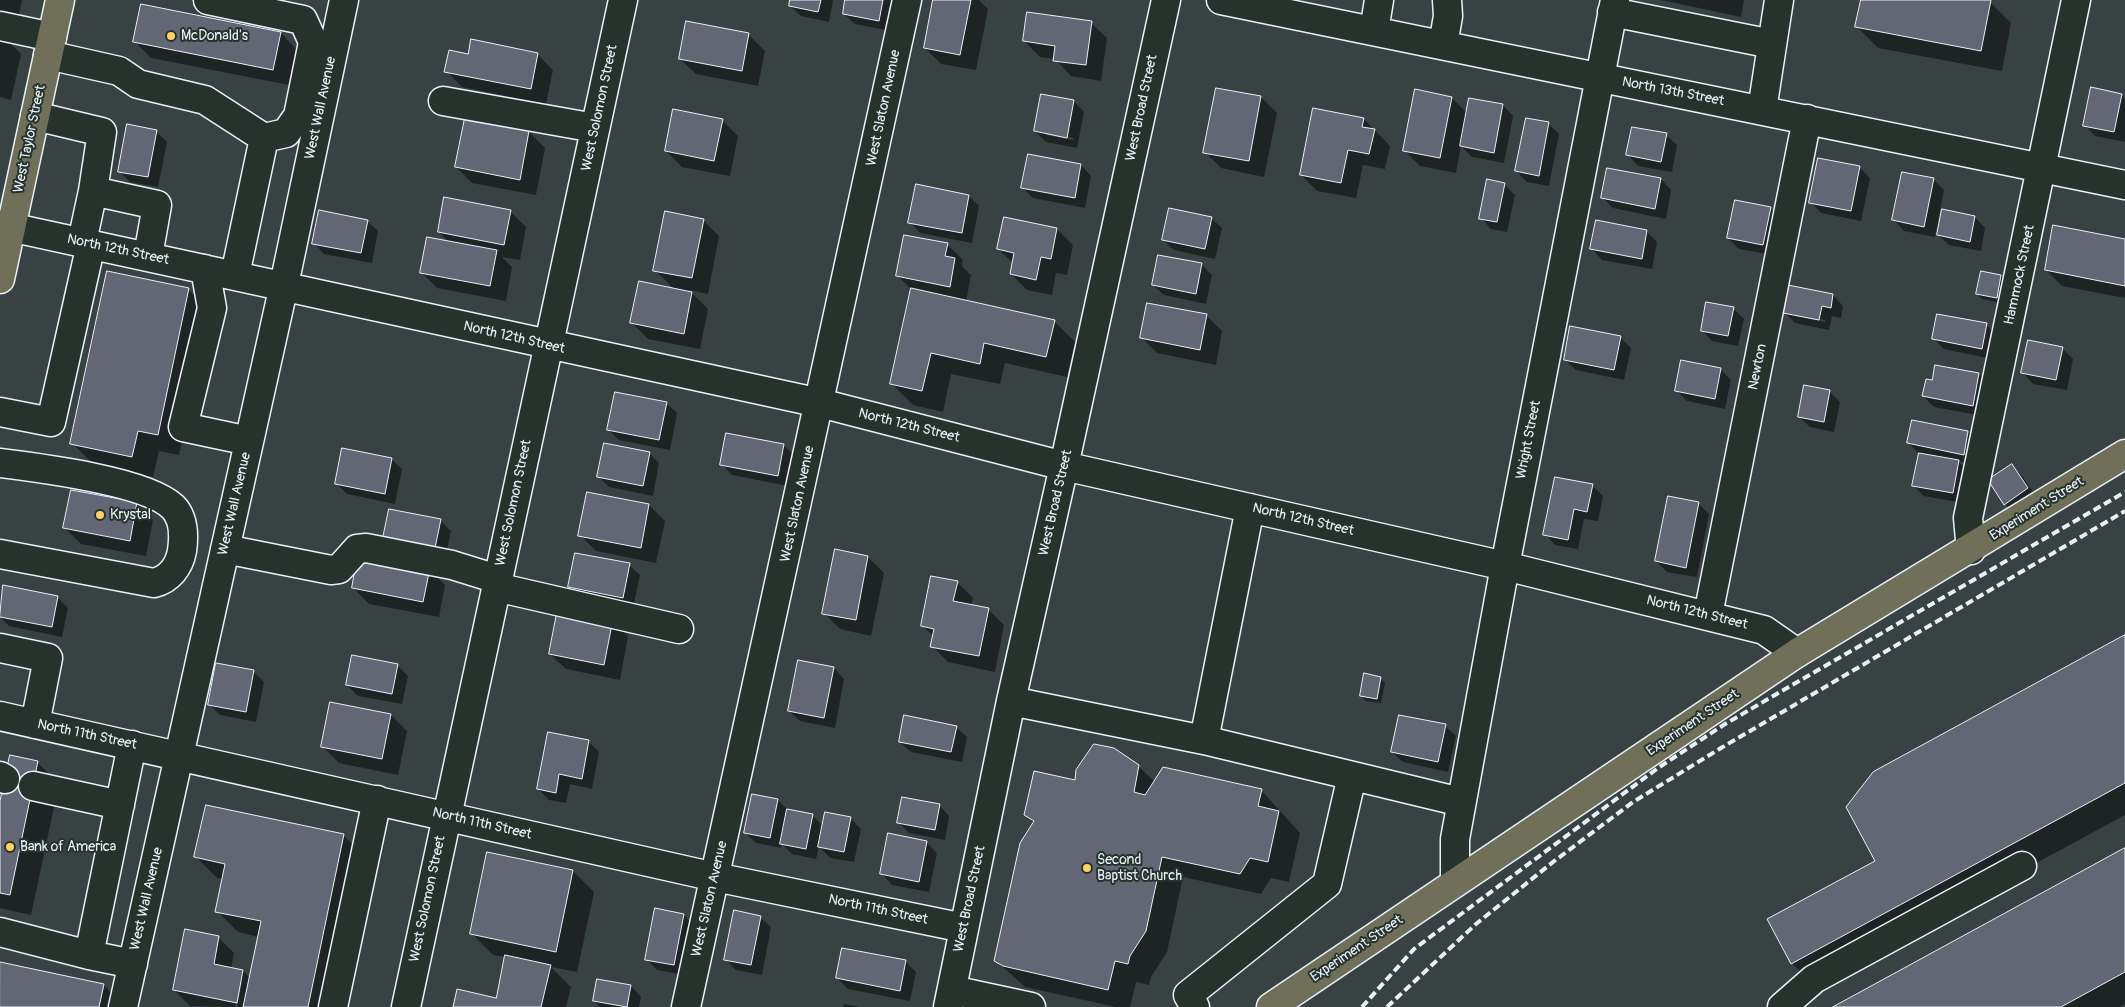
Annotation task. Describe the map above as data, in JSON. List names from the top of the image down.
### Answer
{
  "streets": {
    "main road": ["West Taylor Street", "Experiment Street"],
    "street": [
      "North 13th Street",
      "West Wall Avenue",
      "West Solomon Street",
      "West Slaton Avenue",
      "West Broad Street",
      "North 12th Street",
      "Hammock Street",
      "Newton",
      "Wright Street",
      "North 11th Street"
    ]
  },
  "crossings": [
    ["North 13th Street", "Hammock Street"],
    ["North 13th Street", "Newton"],
    ["North 13th Street", "Wright Street"],
    ["West Wall Avenue", "North 12th Street"],
    ["West Wall Avenue", "North 11th Street"],
    ["West Solomon Street", "North 12th Street"],
    ["West Solomon Street", "North 11th Street"],
    ["West Slaton Avenue", "North 12th Street"],
    ["West Slaton Avenue", "North 11th Street"],
    ["West Broad Street", "North 12th Street"],
    ["West Broad Street", "North 11th Street"],
    ["West Taylor Street", "North 12th Street"],
    ["North 12th Street", "Newton"],
    ["North 12th Street", "Wright Street"],
    ["North 12th Street", "Experiment Street"],
    ["Hammock Street", "Experiment Street"],
    ["Wright Street", "Experiment Street"]
  ],
  "places": [
    "McDonald's",
    "Krystal",
    "Bank of America",
    "Second Baptist Church"
  ]
}
